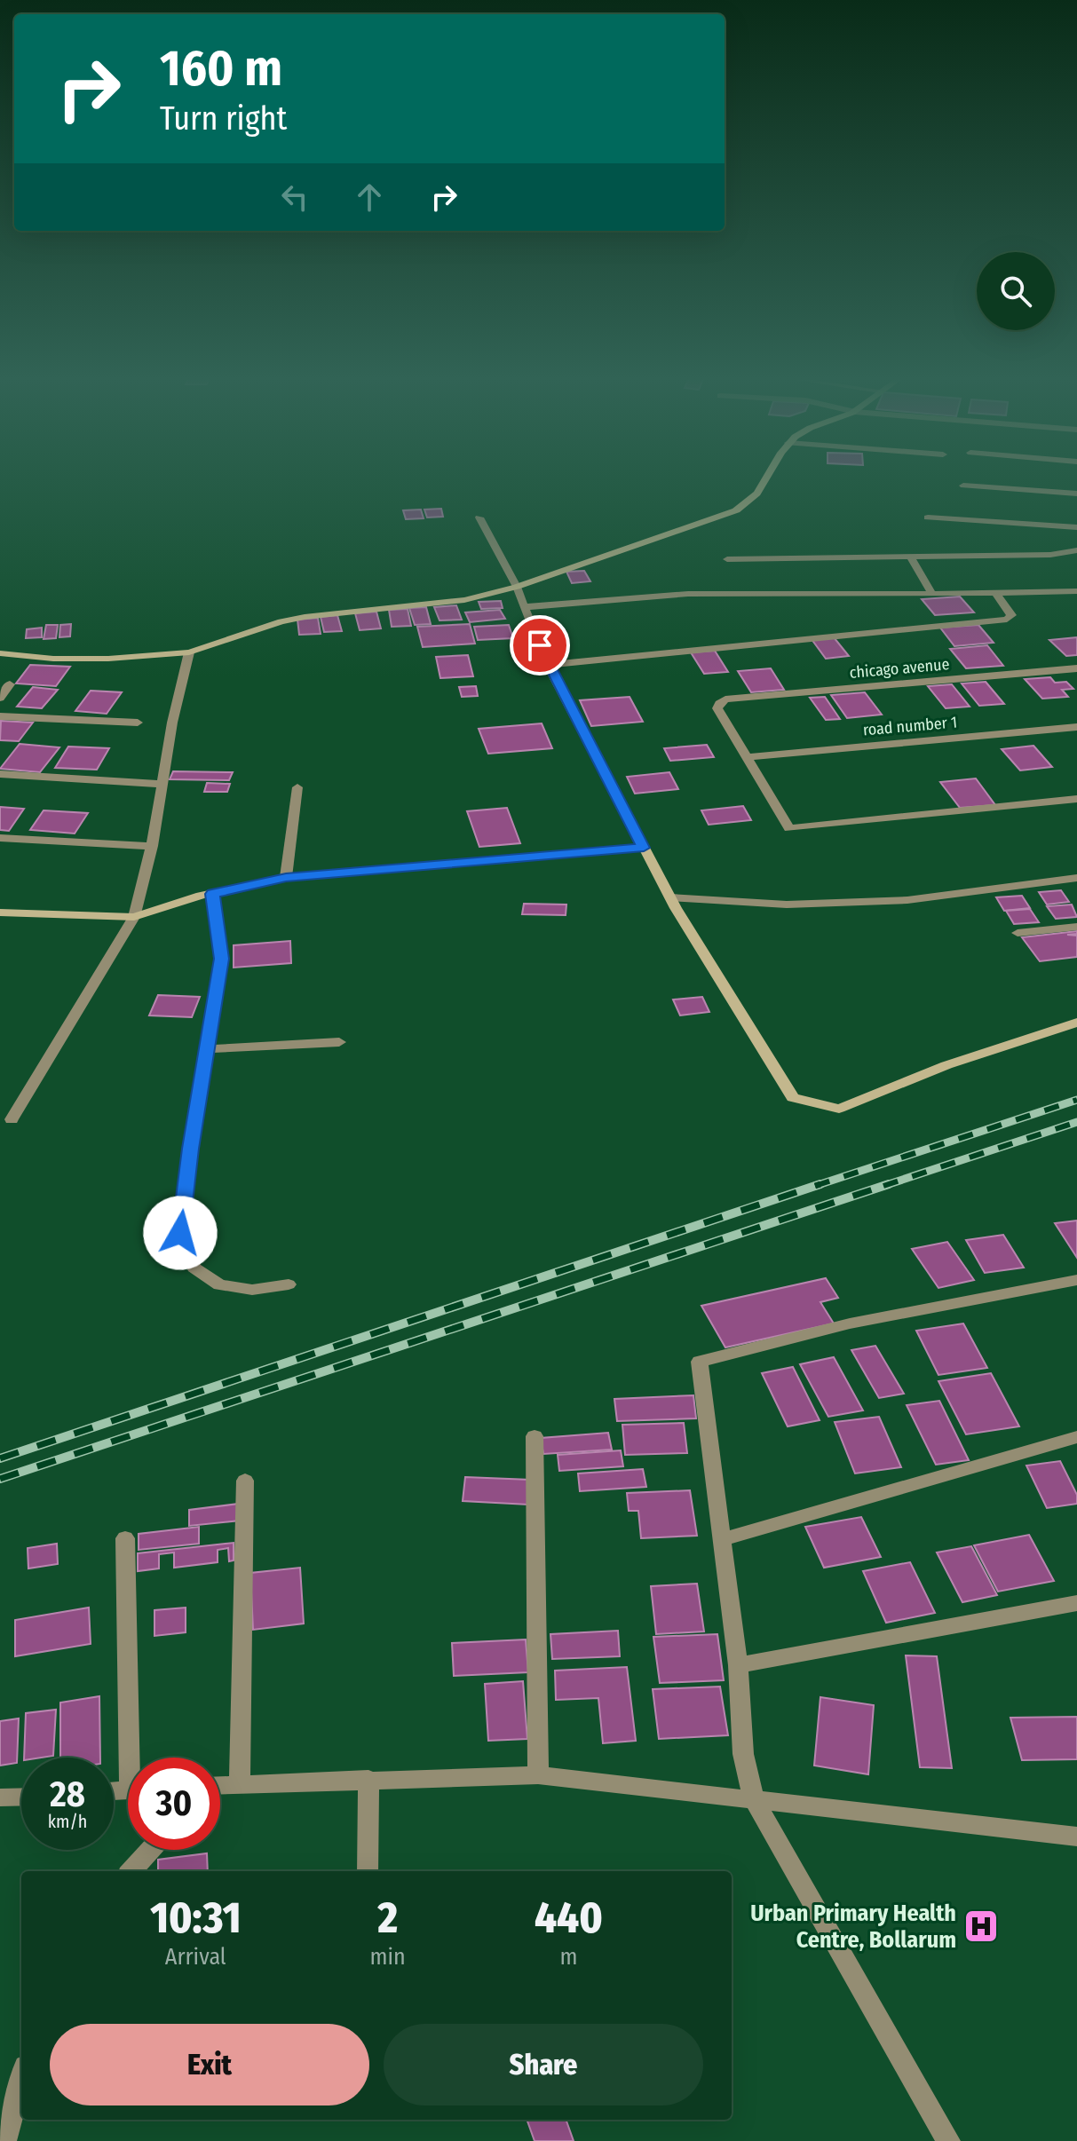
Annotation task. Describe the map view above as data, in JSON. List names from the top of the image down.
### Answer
{
  "streets": {
    "street": ["chicago avenue", "road number 1"]
  },
  "crossings": [
    ["chicago avenue", "road number 1"]
  ],
  "places": {
    "hospital": ["Urban Primary Health Centre, Bollarum"]
  },
  "page": {
    "turn": ["160 m", "Turn right"],
    "speed": "28 km/h",
    "limit": "30",
    "eta": [
      "10:31",
      "Arrival",
      "2",
      "min",
      "440",
      "m"
    ],
    "buttons": ["Exit", "Share"]
  }
}
